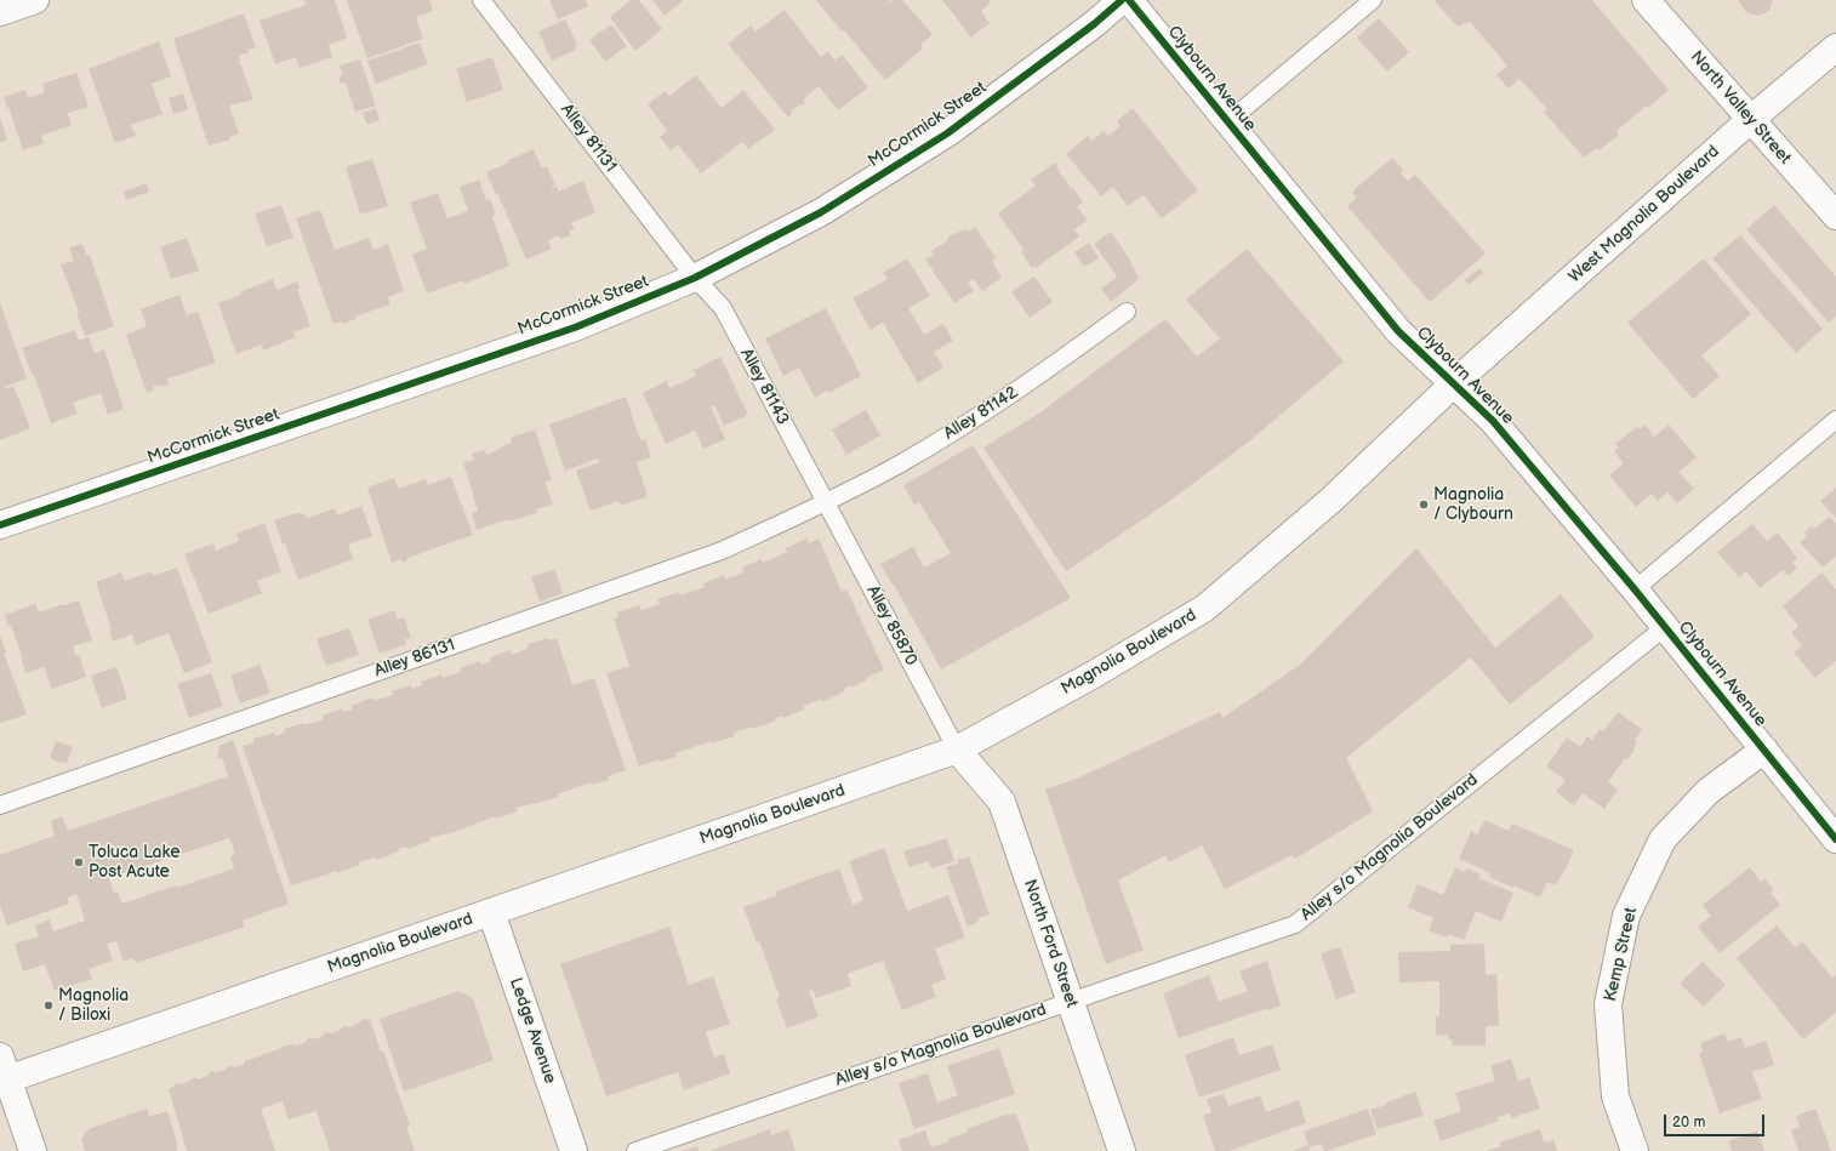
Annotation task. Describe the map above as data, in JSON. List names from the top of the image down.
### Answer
{
  "streets": {
    "street": [
      "Clybourn Avenue",
      "North Valley Street",
      "McCormick Street",
      "West Magnolia Boulevard",
      "Magnolia Boulevard",
      "North Ford Street",
      "Kemp Street",
      "Ledge Avenue"
    ],
    "lane": [
      "Alley 81131",
      "Alley 81143",
      "Alley 81142",
      "Alley 85870",
      "Alley 86131",
      "Alley s/o Magnolia Boulevard"
    ]
  },
  "crossings": [
    ["Clybourn Avenue", "West Magnolia Boulevard"],
    ["Clybourn Avenue", "Magnolia Boulevard"],
    ["Clybourn Avenue", "Alley s/o Magnolia Boulevard"],
    ["Clybourn Avenue", "Kemp Street"],
    ["North Valley Street", "West Magnolia Boulevard"],
    ["McCormick Street", "Alley 81131"],
    ["McCormick Street", "Alley 81143"],
    ["Alley 81131", "Alley 81143"],
    ["West Magnolia Boulevard", "Magnolia Boulevard"],
    ["Alley 81143", "Alley 81142"],
    ["Alley 81143", "Alley 85870"],
    ["Alley 81143", "Alley 86131"],
    ["Alley 81142", "Alley 85870"],
    ["Alley 81142", "Alley 86131"],
    ["Alley 85870", "Magnolia Boulevard"],
    ["Alley 85870", "Alley 86131"],
    ["Alley 85870", "North Ford Street"],
    ["Magnolia Boulevard", "North Ford Street"],
    ["Magnolia Boulevard", "Ledge Avenue"],
    ["Alley s/o Magnolia Boulevard", "North Ford Street"]
  ],
  "places": ["Magnolia / Clybourn", "Toluca Lake Post Acute", "Magnolia / Biloxi"],
  "scale_bar": "20 m"
}
